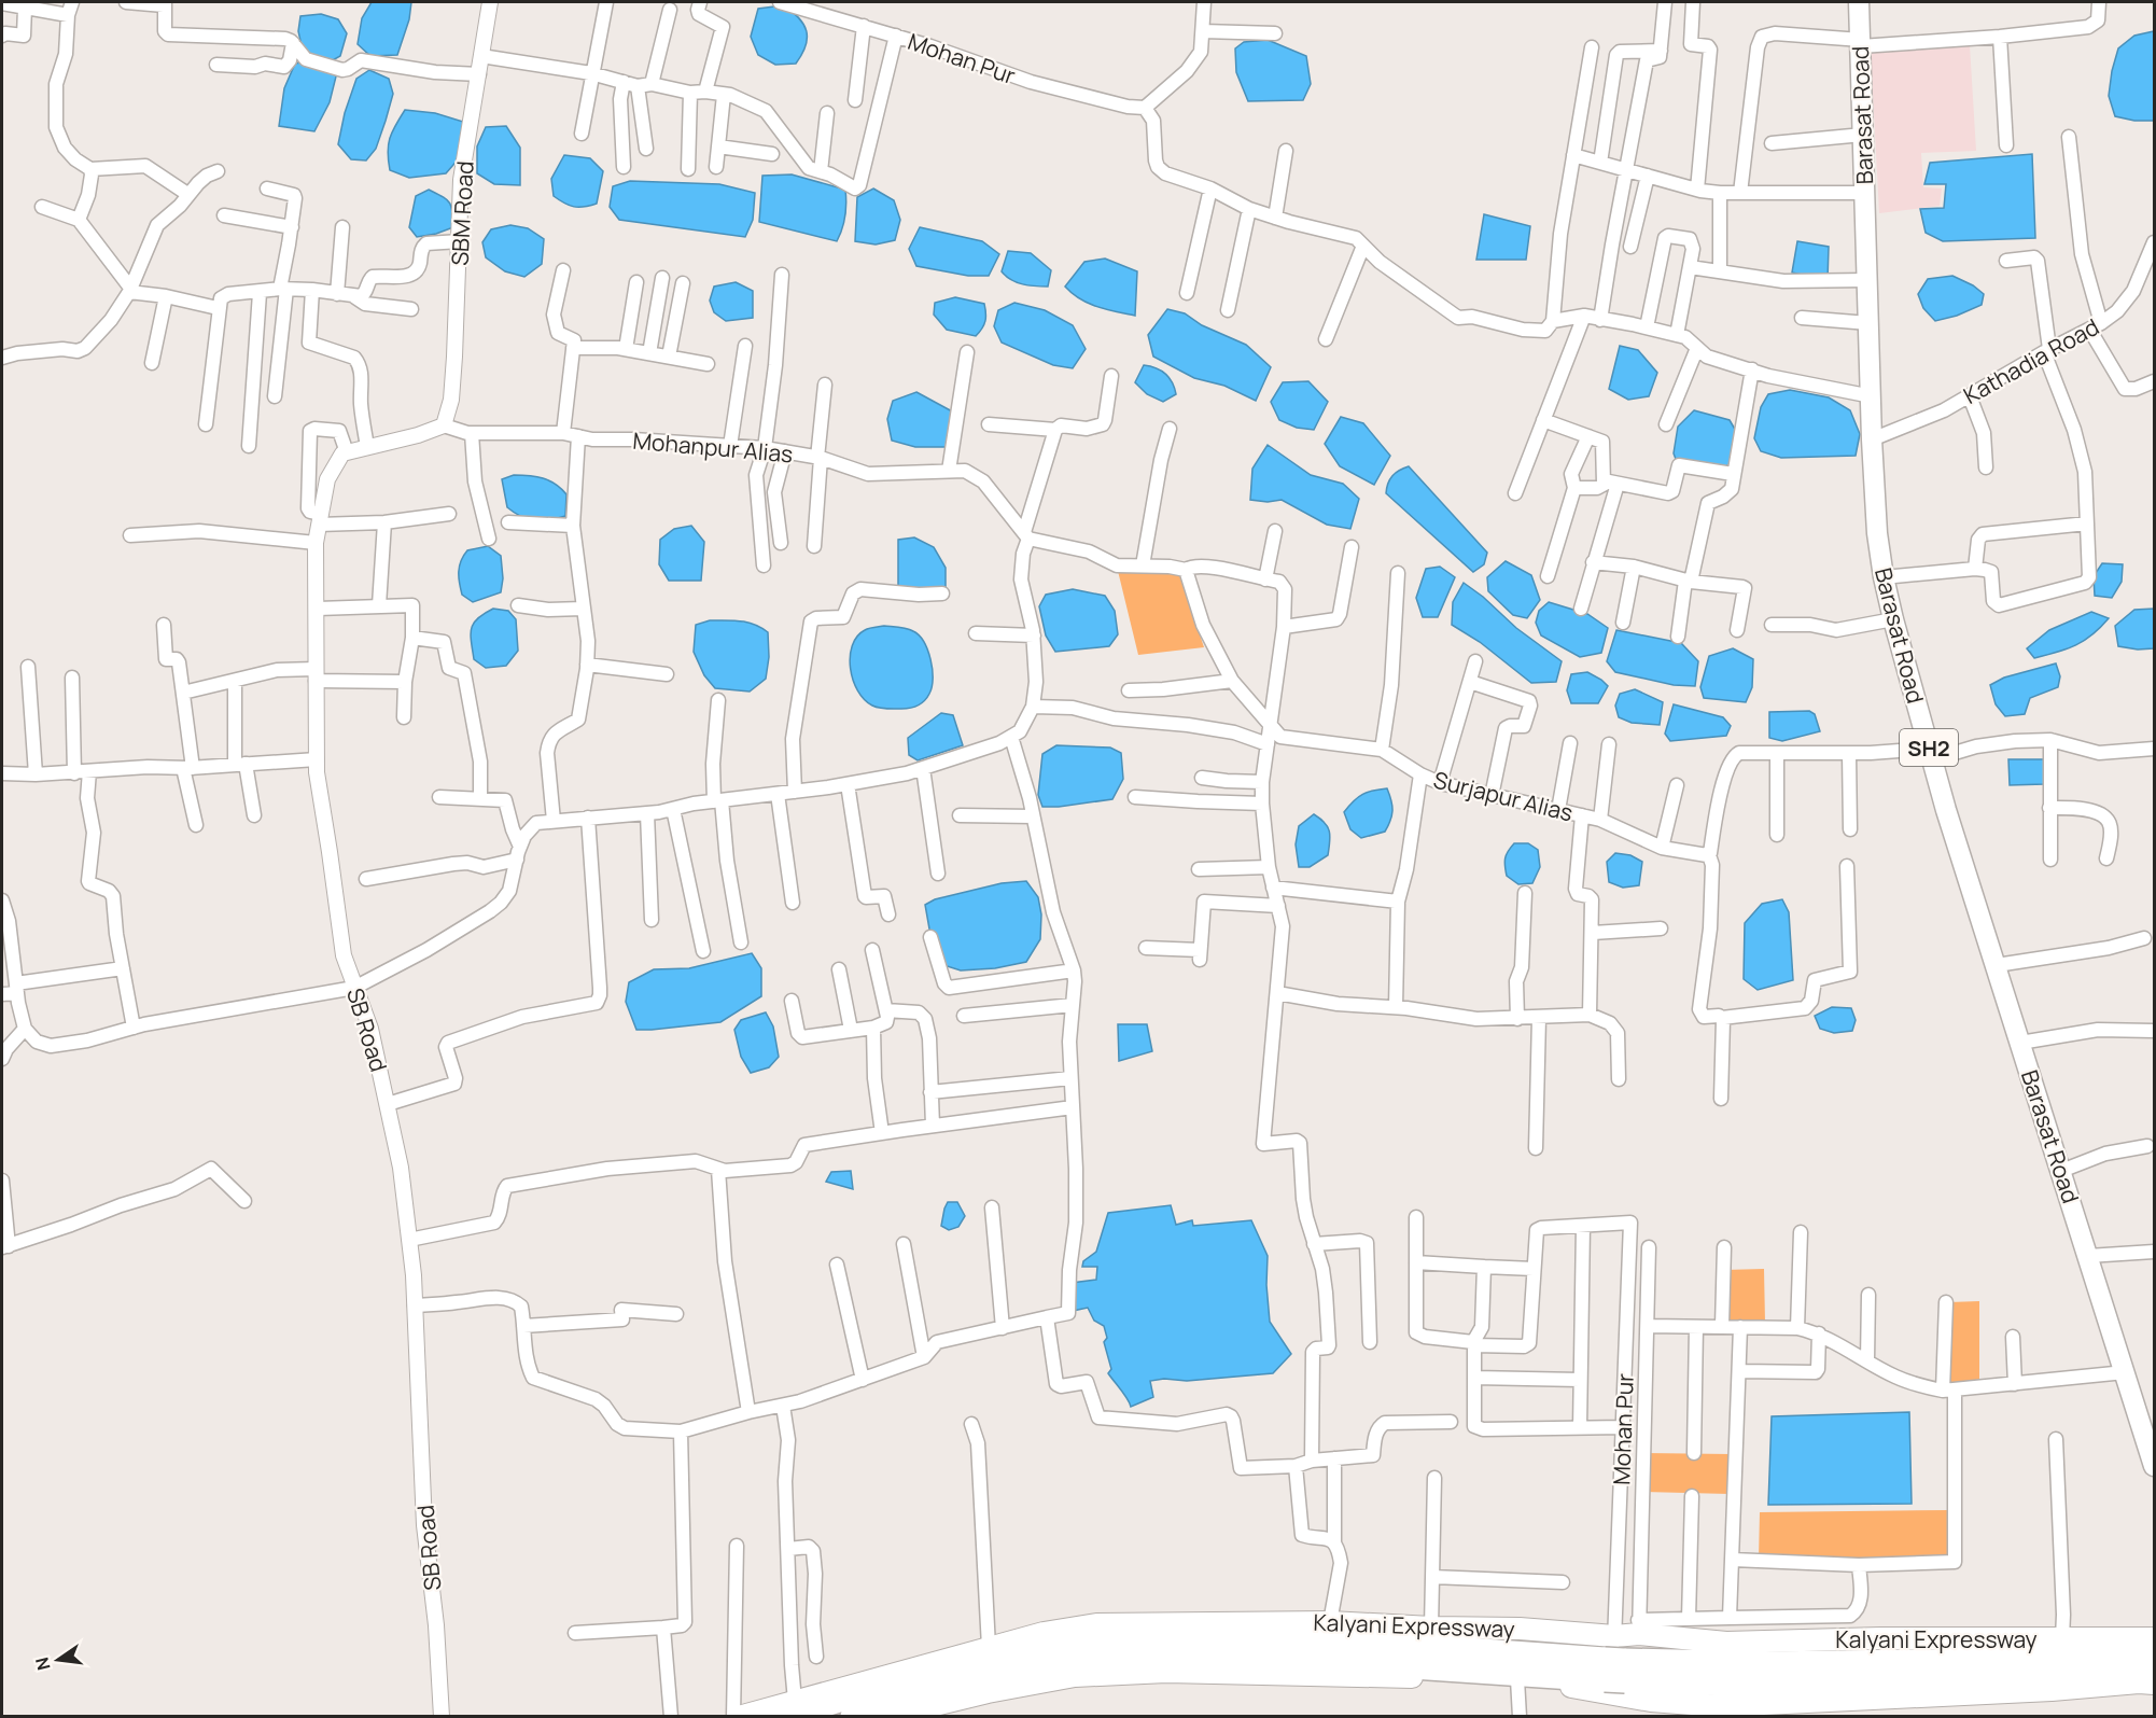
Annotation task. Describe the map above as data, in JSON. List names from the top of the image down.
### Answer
{
  "streets": {
    "highway": ["Kalyani Expressway"],
    "main road": ["Barasat Road", "SH2"],
    "street": [
      "Mohan Pur",
      "SBM Road",
      "Kathadia Road",
      "Mohanpur Alias",
      "Surjapur Alias",
      "SB Road"
    ]
  },
  "crossings": [
    ["Mohan Pur", "Kalyani Expressway"],
    ["Barasat Road", "Kathadia Road"],
    ["SBM Road", "Mohanpur Alias"]
  ],
  "north": "left"
}
